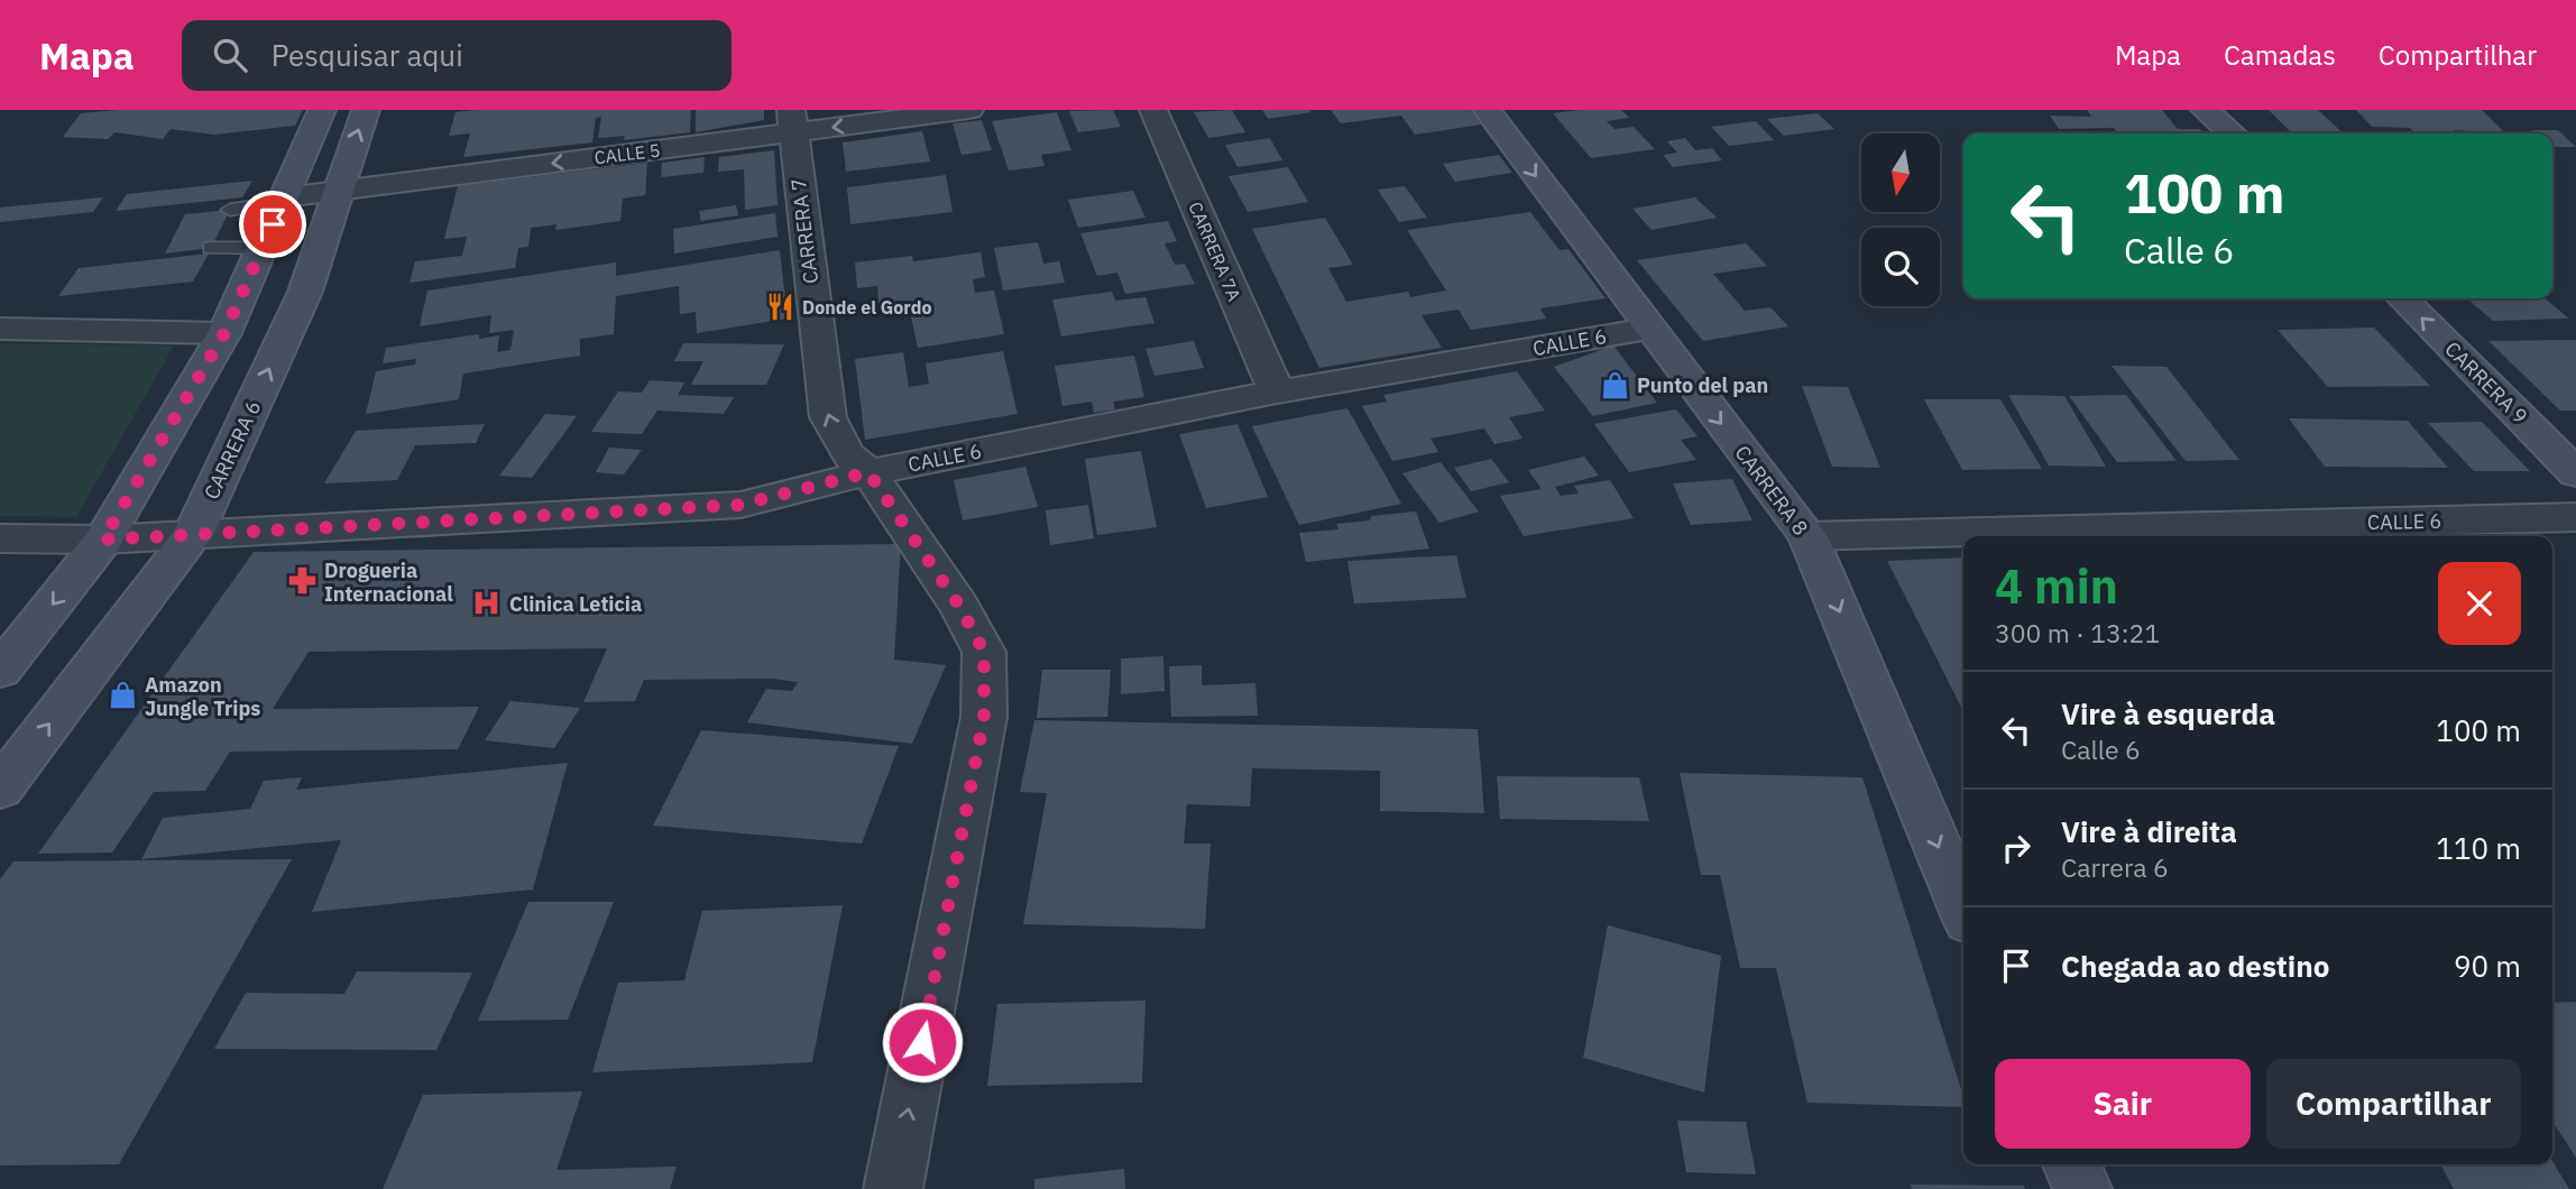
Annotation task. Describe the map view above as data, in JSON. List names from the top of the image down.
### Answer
{
  "streets": {
    "main road": ["CARRERA 9", "CARRERA 6", "CARRERA 8"],
    "street": [
      "CALLE 5",
      "CARRERA 7",
      "CARRERA 7A",
      "CALLE 6"
    ]
  },
  "crossings": [
    ["CALLE 5", "CARRERA 7"],
    ["CALLE 5", "CARRERA 6"],
    ["CARRERA 7", "CALLE 6"],
    ["CARRERA 7A", "CALLE 6"],
    ["CALLE 6", "CARRERA 6"],
    ["CALLE 6", "CARRERA 8"]
  ],
  "one_way": [
    "CALLE 5",
    "CARRERA 7",
    "CARRERA 9",
    "CARRERA 8"
  ],
  "places": {
    "restaurant": ["Donde el Gordo"],
    "shop": ["Punto del pan", "Amazon Jungle Trips"],
    "pharmacy": ["Drogueria Internacional"],
    "hospital": ["Clinica Leticia"]
  },
  "north": "bottom",
  "page": {
    "header": "Mapa",
    "search": "Pesquisar aqui",
    "nav": ["Mapa", "Camadas", "Compartilhar"],
    "turn": ["100 m", "Calle 6"],
    "heading": ["4 min", "300 m · 13:21"],
    "list": [
      {
        "name": "Vire à esquerda",
        "note": "Calle 6",
        "value": "100 m"
      },
      {
        "name": "Vire à direita",
        "note": "Carrera 6",
        "value": "110 m"
      },
      {
        "name": "Chegada ao destino",
        "value": "90 m"
      }
    ],
    "buttons": ["Sair", "Compartilhar"]
  }
}
